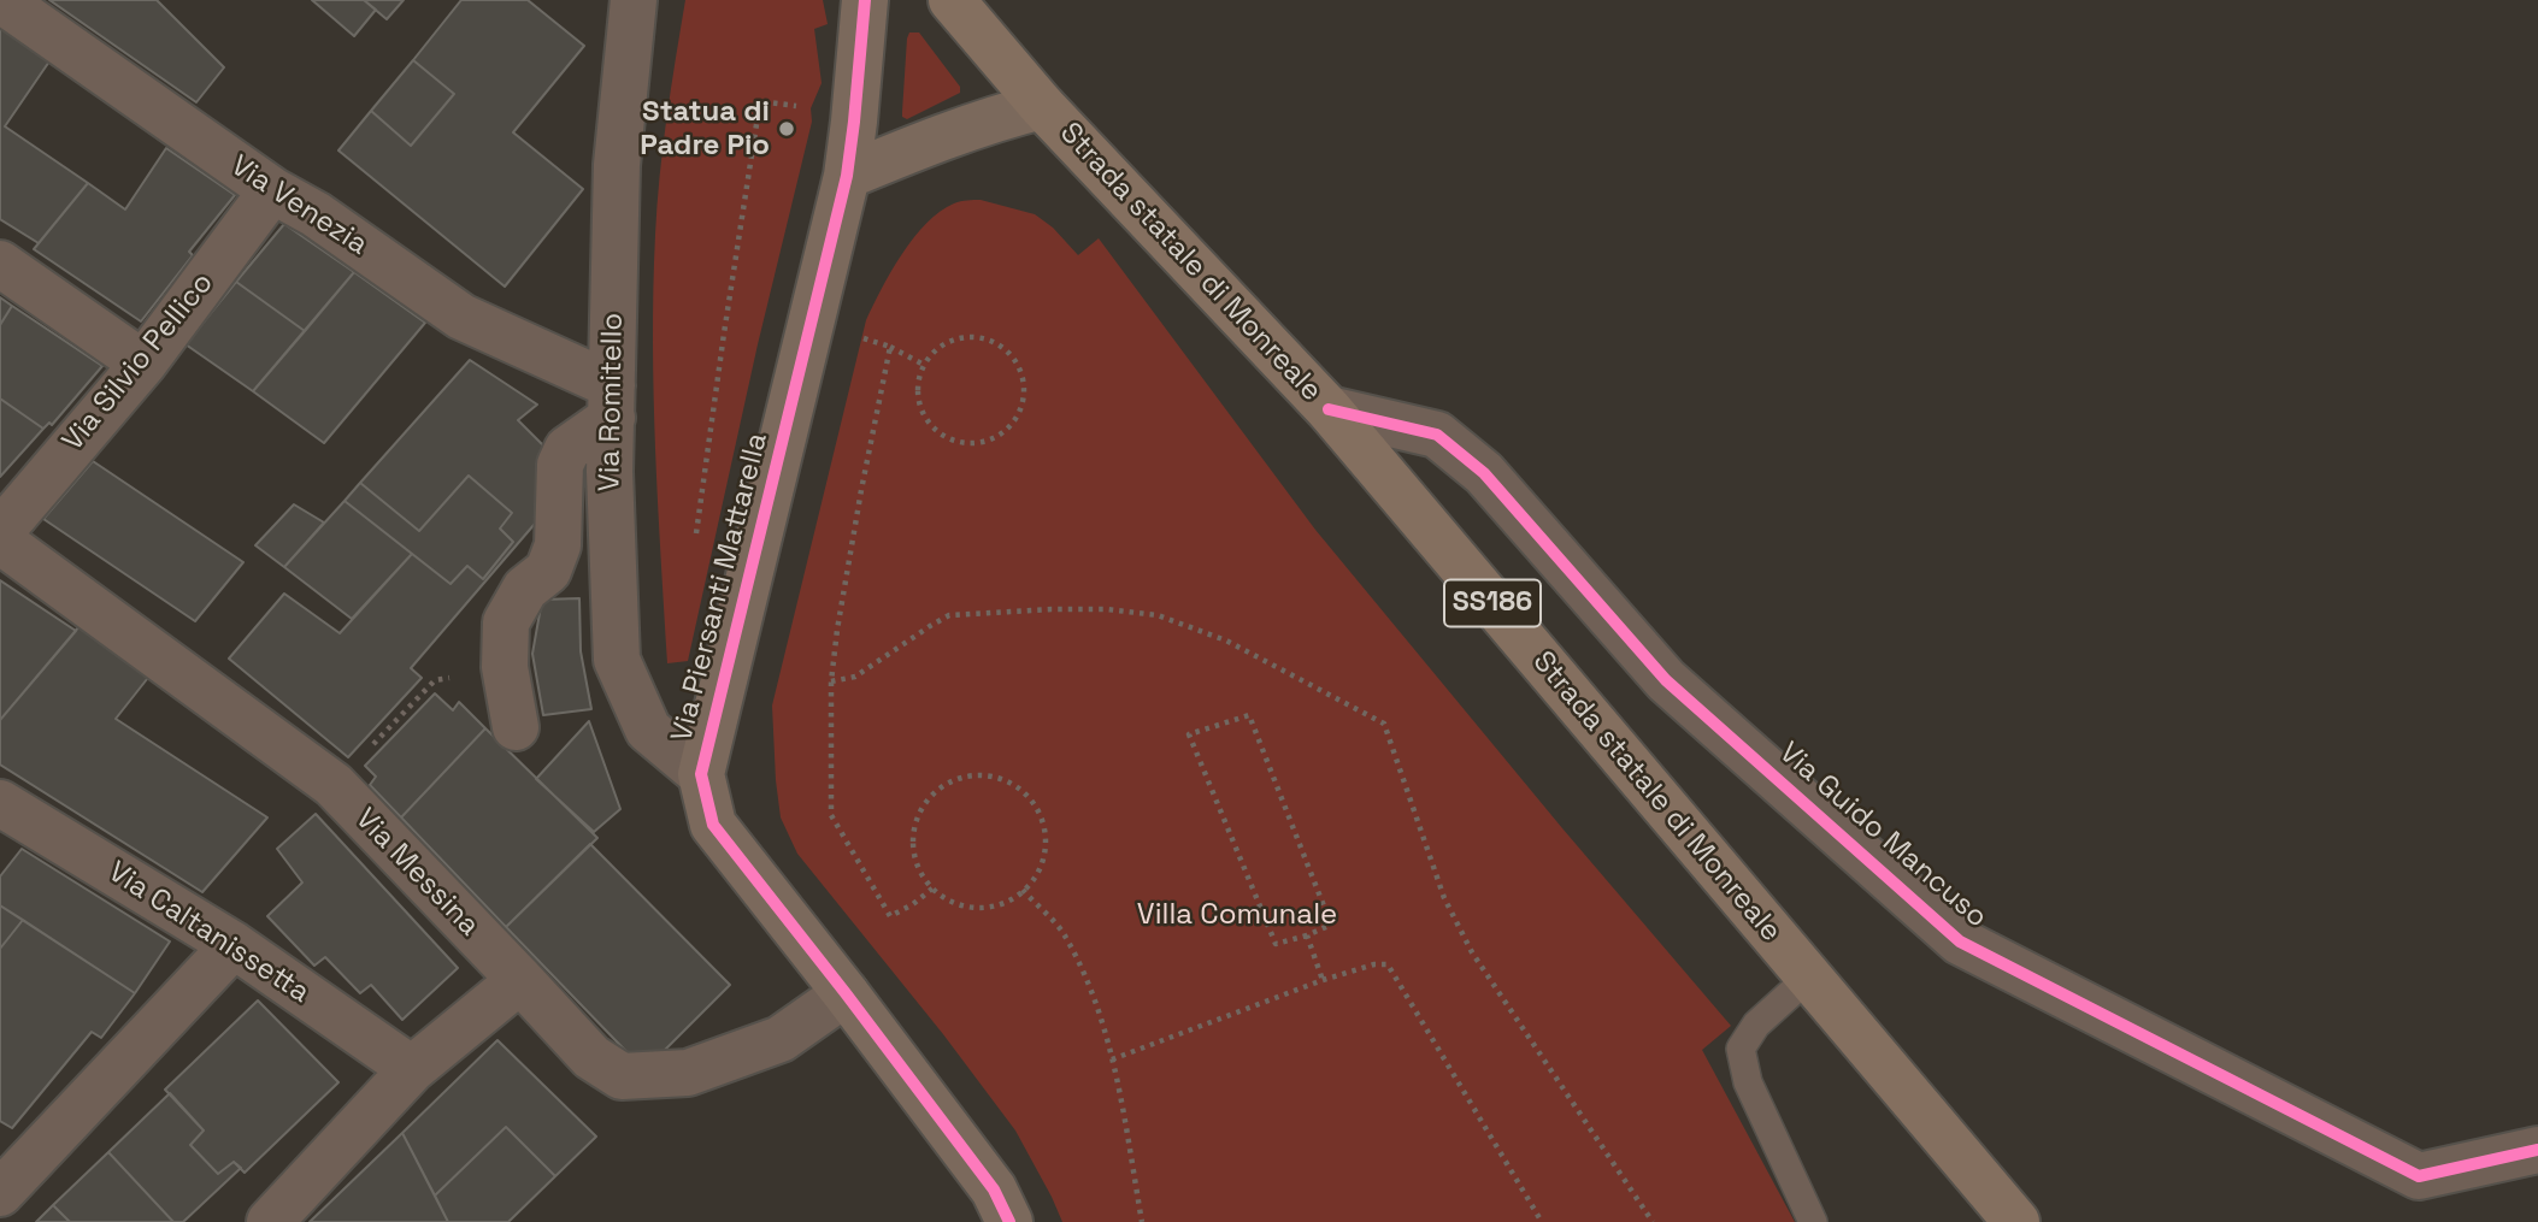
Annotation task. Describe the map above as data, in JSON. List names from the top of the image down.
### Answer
{
  "streets": {
    "main road": ["Strada statale di Monreale", "SS186"],
    "street": [
      "Via Venezia",
      "Via Silvio Pellico",
      "Via Romitello",
      "Via Piersanti Mattarella",
      "Via Guido Mancuso",
      "Via Messina",
      "Via Caltanissetta"
    ]
  },
  "crossings": [
    ["Via Venezia", "Via Silvio Pellico"],
    ["Via Venezia", "Via Romitello"],
    ["Strada statale di Monreale", "Via Guido Mancuso"],
    ["Via Romitello", "Via Piersanti Mattarella"],
    ["Via Piersanti Mattarella", "Via Messina"]
  ],
  "parks": ["Villa Comunale"],
  "places": ["Statua di Padre Pio"]
}
